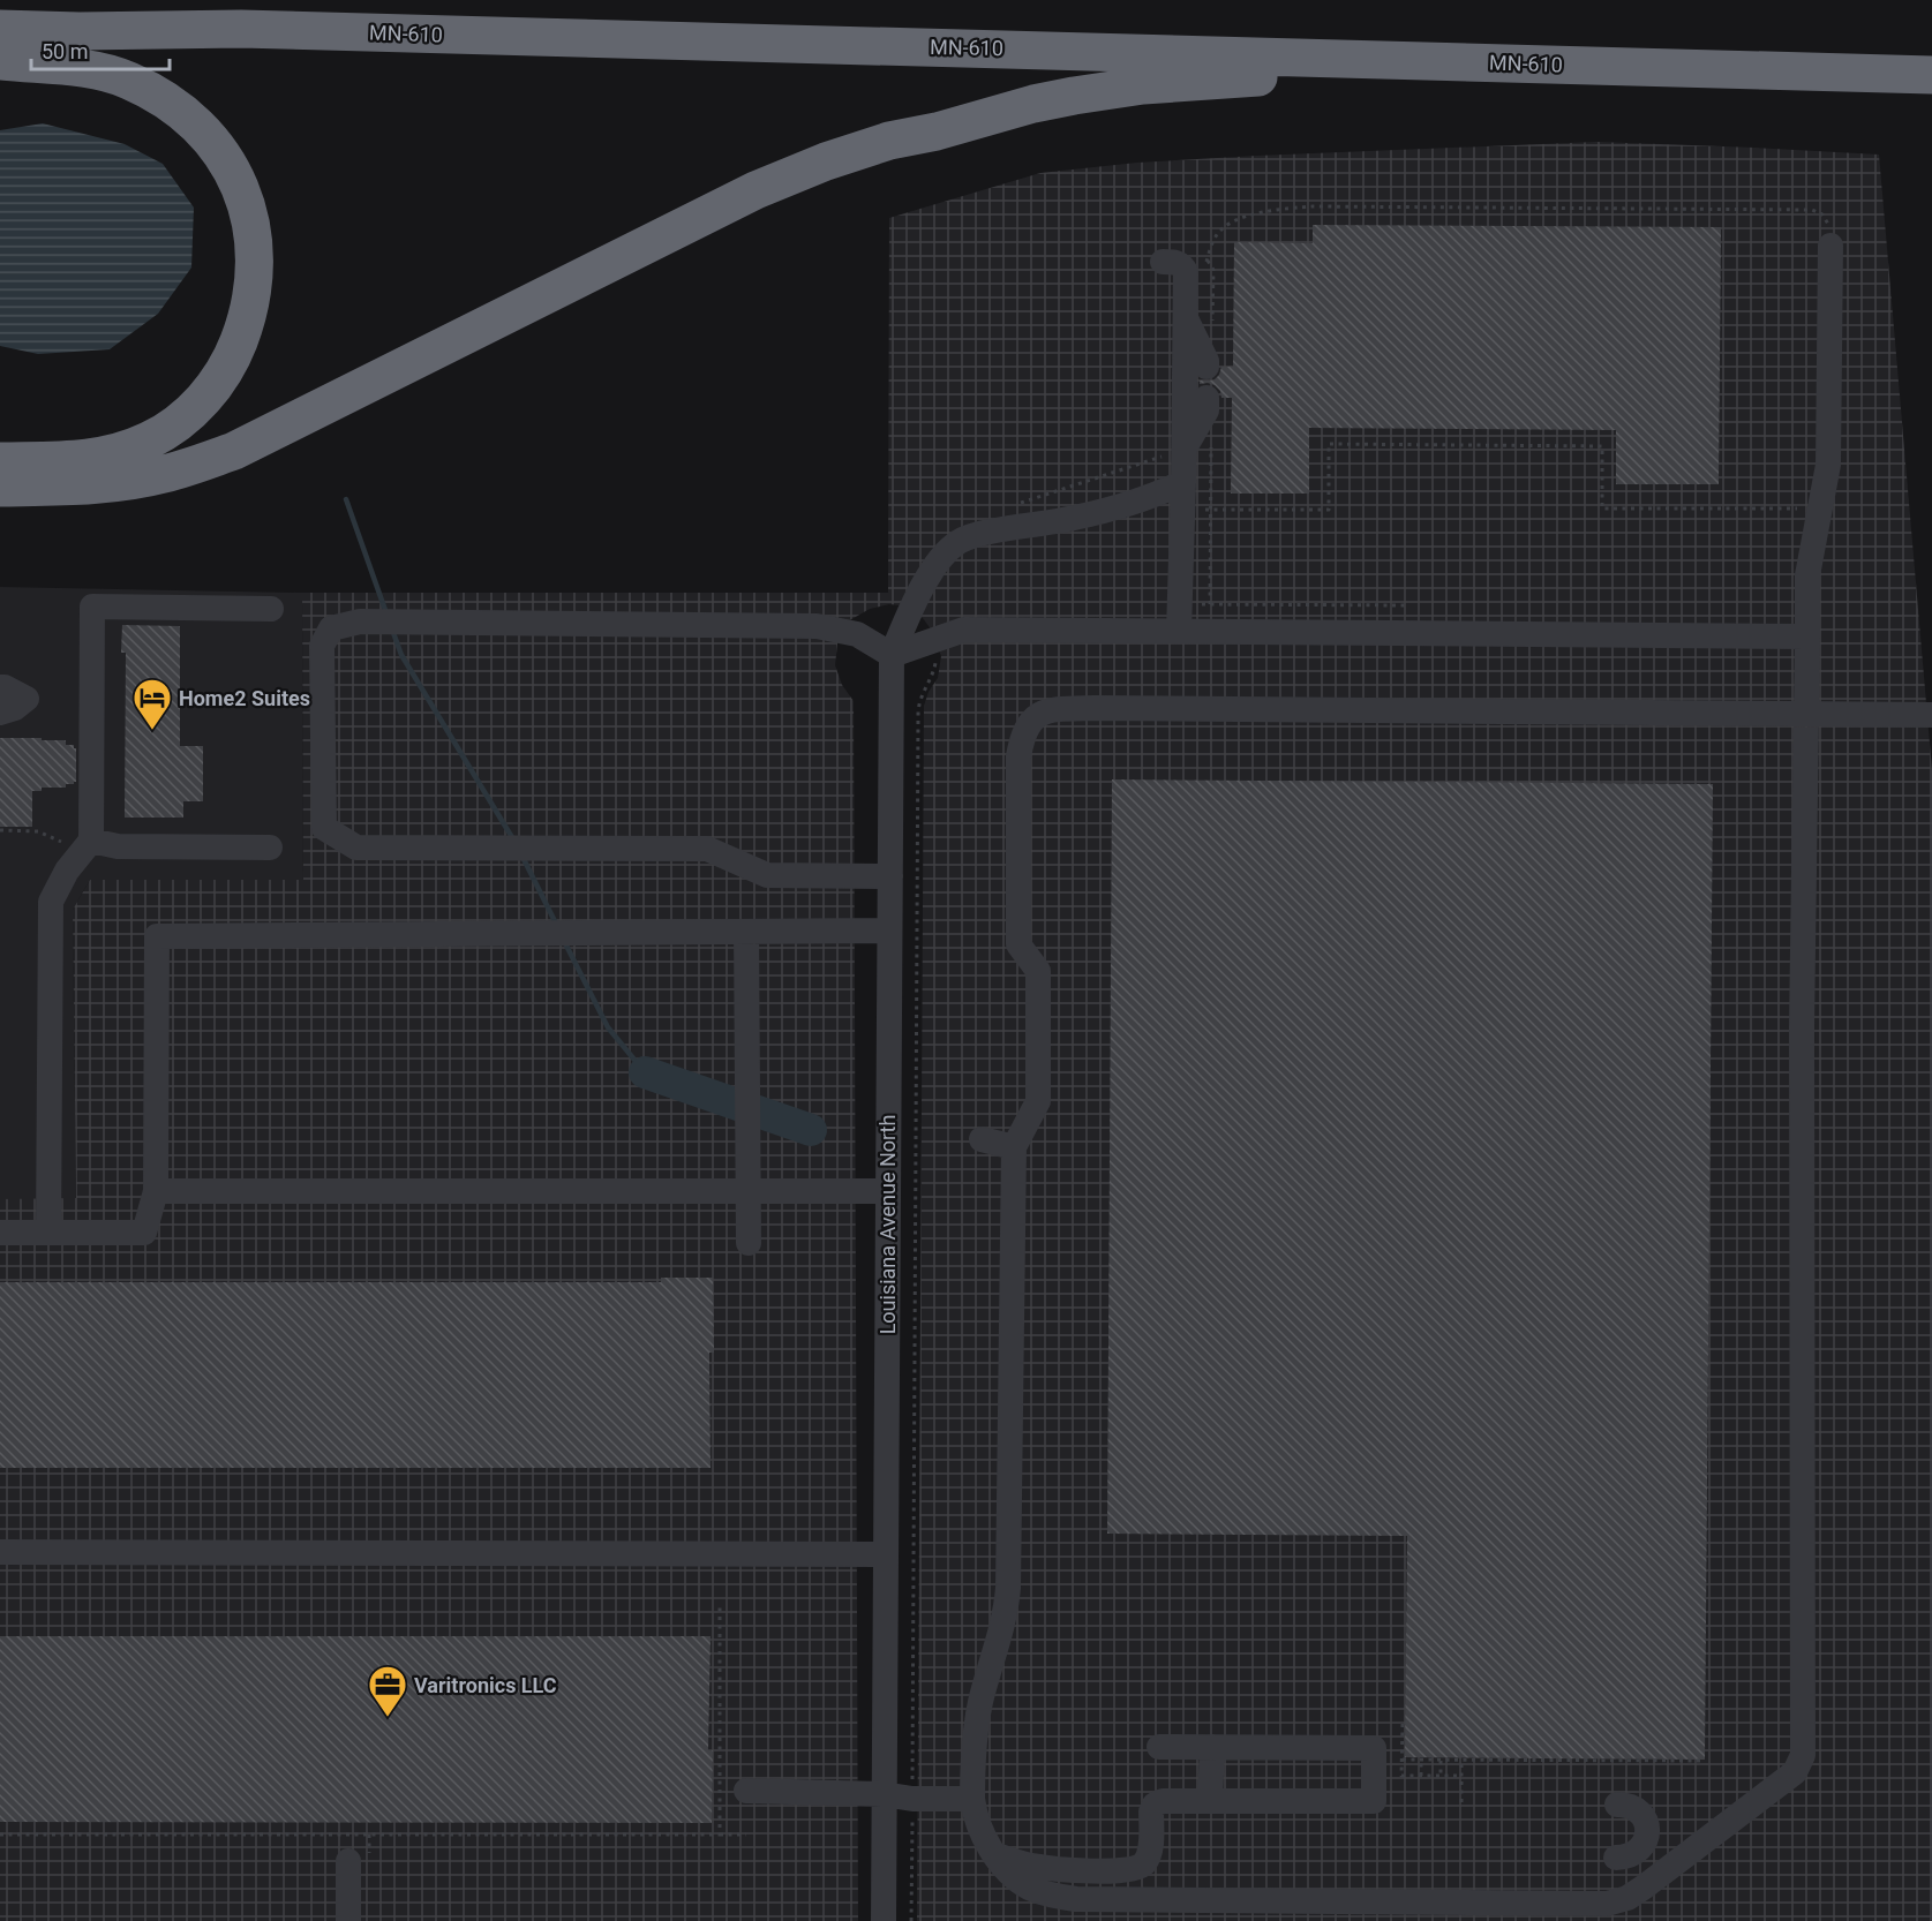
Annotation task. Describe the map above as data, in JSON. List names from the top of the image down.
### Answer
{
  "streets": {
    "highway": ["MN-610"],
    "street": ["Louisiana Avenue North"]
  },
  "places": {
    "hotel": ["Home2 Suites"],
    "office": ["Varitronics LLC"]
  },
  "scale_bar": "50 m"
}
